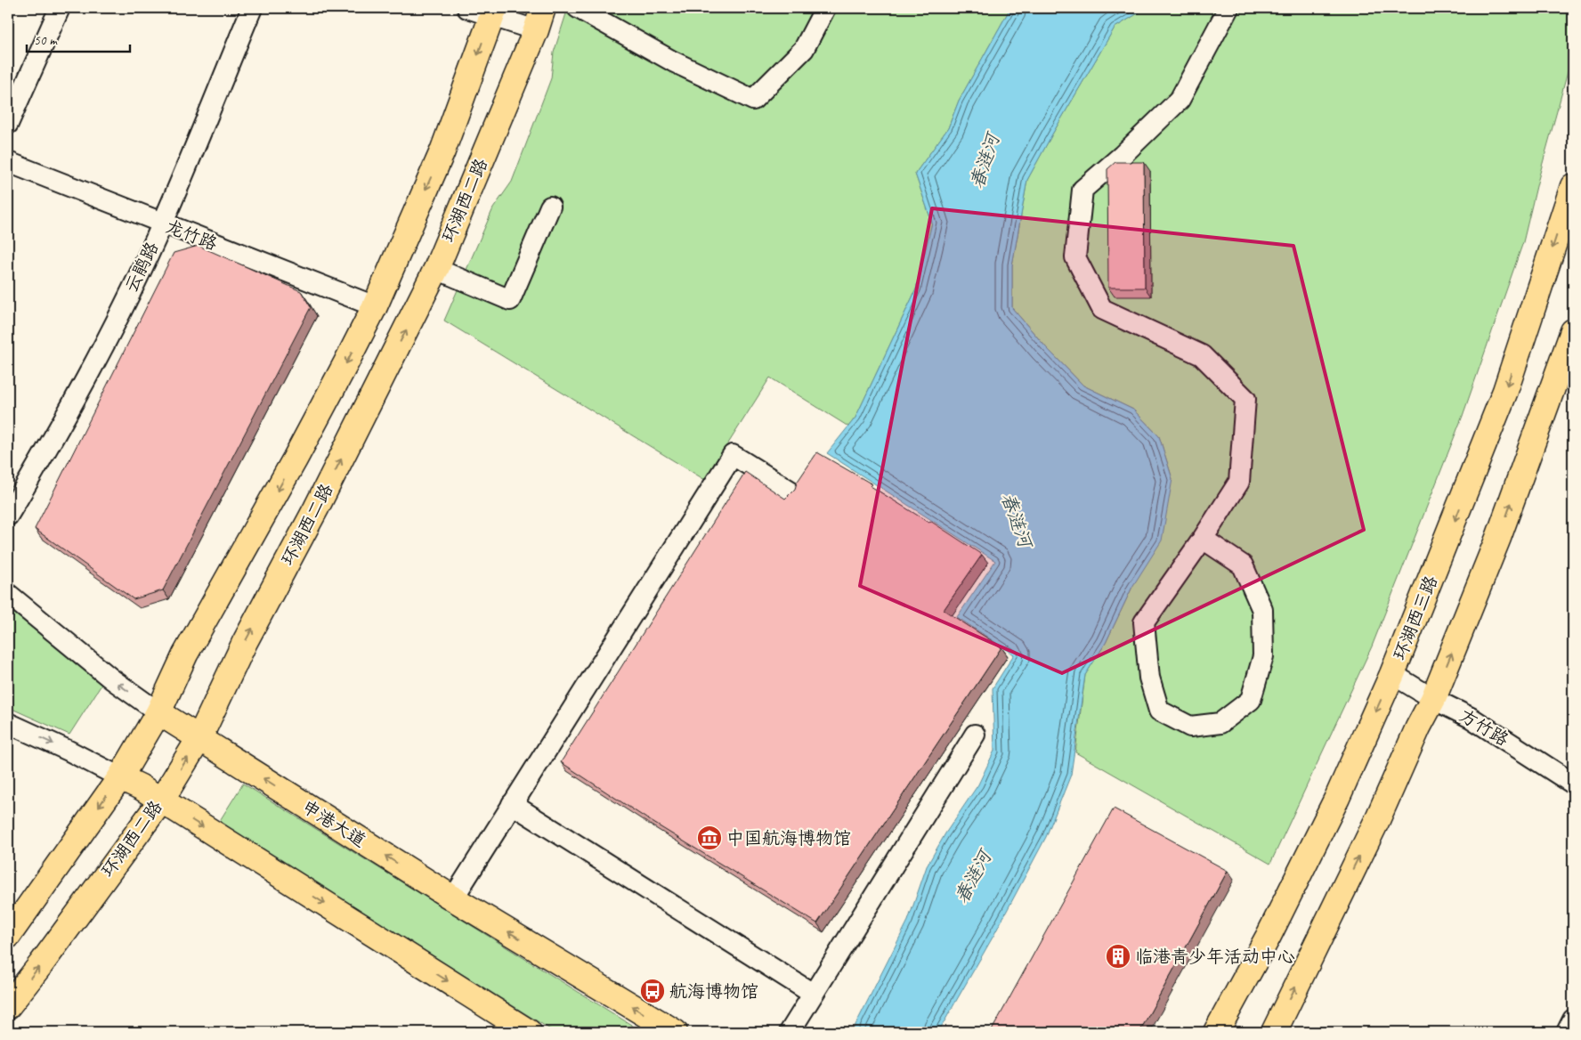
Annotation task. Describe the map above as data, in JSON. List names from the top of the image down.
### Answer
{
  "streets": {
    "main road": ["环湖西二路", "环湖西三路", "申港大道"],
    "street": ["龙竹路", "云鹃路", "方竹路"]
  },
  "crossings": [
    ["环湖西二路", "申港大道"],
    ["龙竹路", "云鹃路"],
    ["环湖西三路", "方竹路"]
  ],
  "water": ["春涟河"],
  "places": {
    "museum": ["中国航海博物馆"],
    "building": ["临港青少年活动中心"],
    "bus stop": ["航海博物馆"]
  },
  "scale_bar": "50 m"
}
